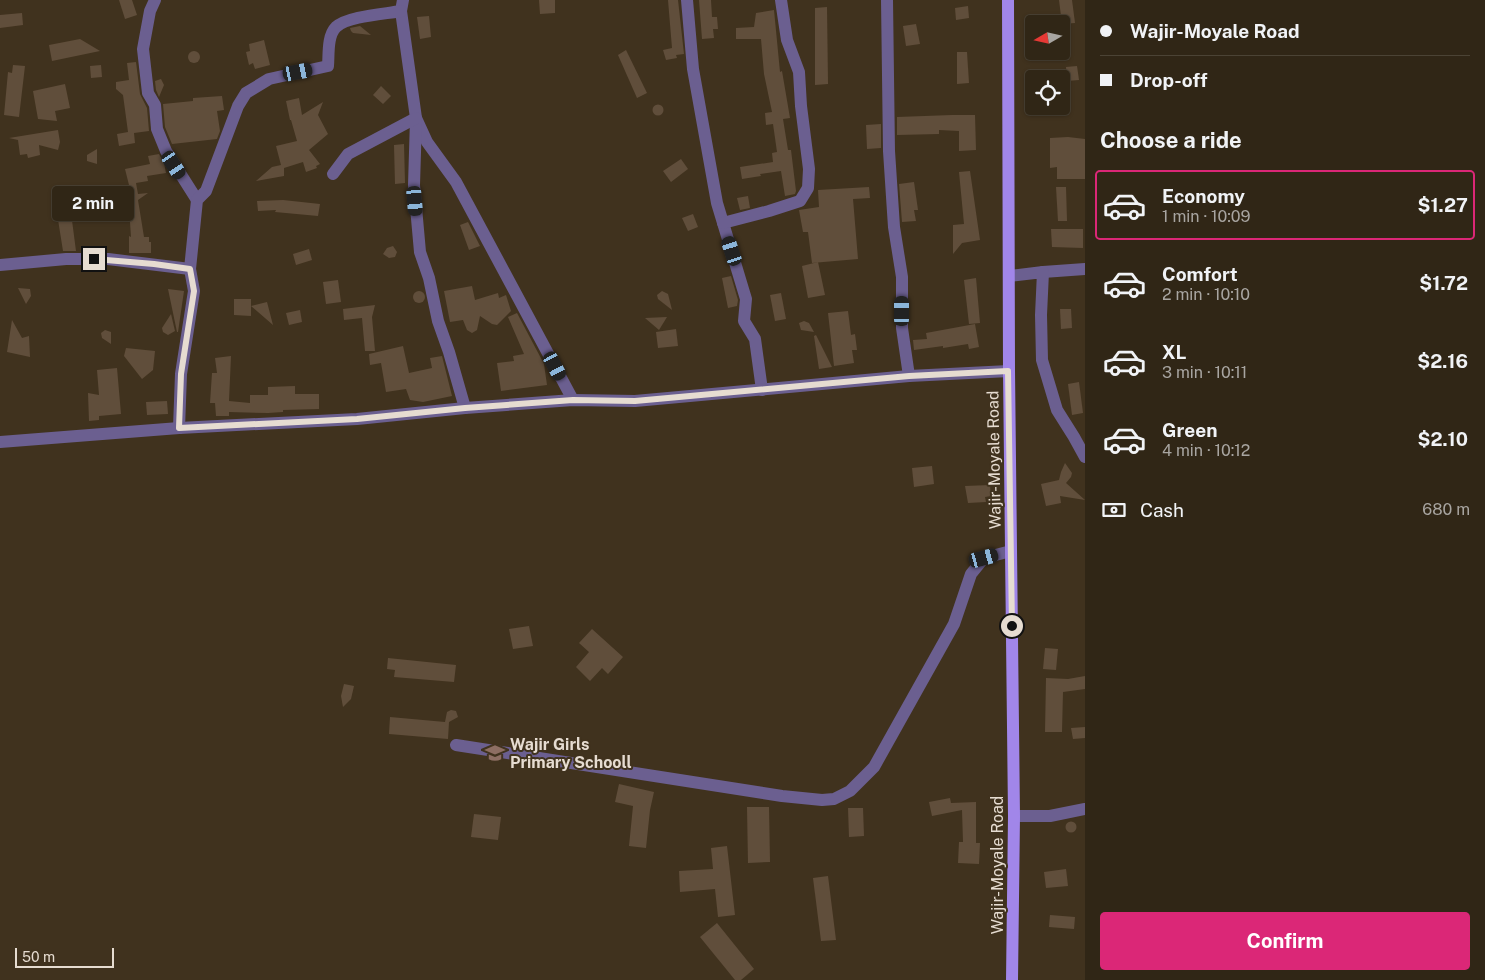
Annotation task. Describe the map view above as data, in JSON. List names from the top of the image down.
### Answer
{
  "streets": {
    "main road": ["Wajir-Moyale Road"]
  },
  "places": {
    "school or university": ["Wajir Girls Primary Schooll"]
  },
  "scale_bar": "50 m",
  "north": "left",
  "page": {
    "banner": ["Wajir-Moyale Road", "Drop-off"],
    "heading": "Choose a ride",
    "list": [
      {
        "name": "Economy",
        "note": "1 min · 10:09",
        "value": "$1.27"
      },
      {
        "name": "Comfort",
        "note": "2 min · 10:10",
        "value": "$1.72"
      },
      {
        "name": "XL",
        "note": "3 min · 10:11",
        "value": "$2.16"
      },
      {
        "name": "Green",
        "note": "4 min · 10:12",
        "value": "$2.10"
      }
    ],
    "bubble": "2 min",
    "pay": ["Cash", "680 m"],
    "buttons": "Confirm",
    "scale": "50 m"
  }
}
